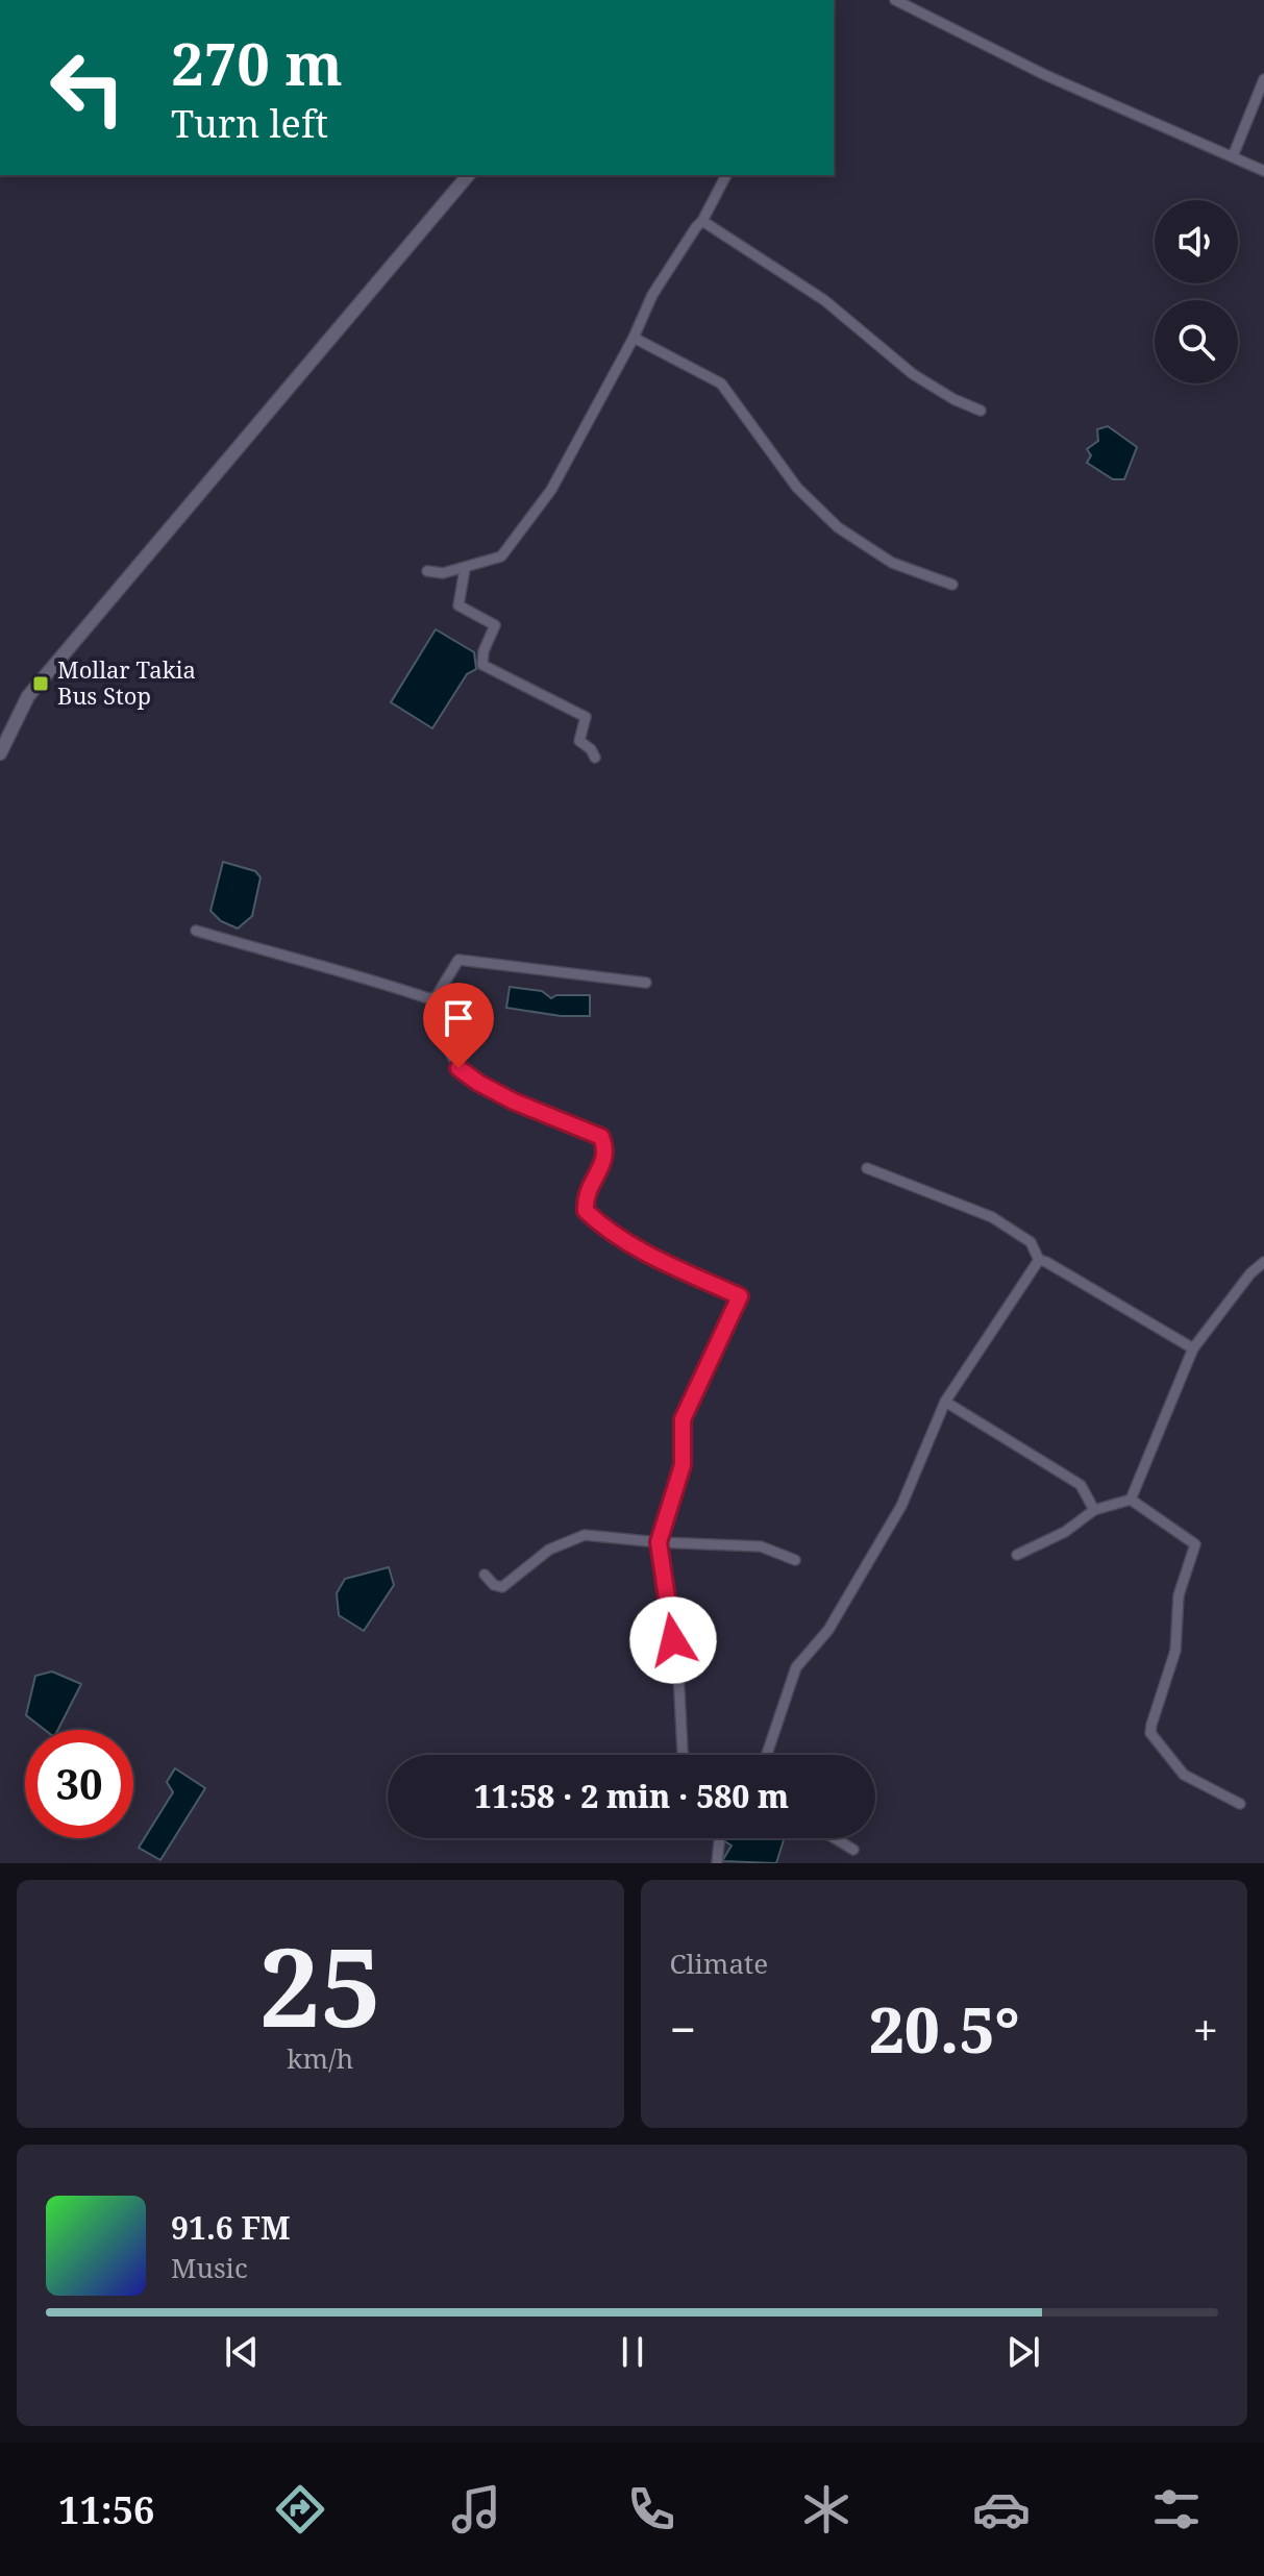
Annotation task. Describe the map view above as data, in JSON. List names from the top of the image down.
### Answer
{
  "places": {
    "transit": ["Mollar Takia Bus Stop"]
  },
  "page": {
    "turn": ["270 m", "Turn left"],
    "limit": "30",
    "trip": "11:58 · 2 min · 580 m",
    "tile": [
      ["25", "km/h"],
      "Climate"
    ],
    "heat": ["−", "20.5°", "+"],
    "song": ["91.6 FM", "Music"],
    "tabs": "11:56"
  }
}
